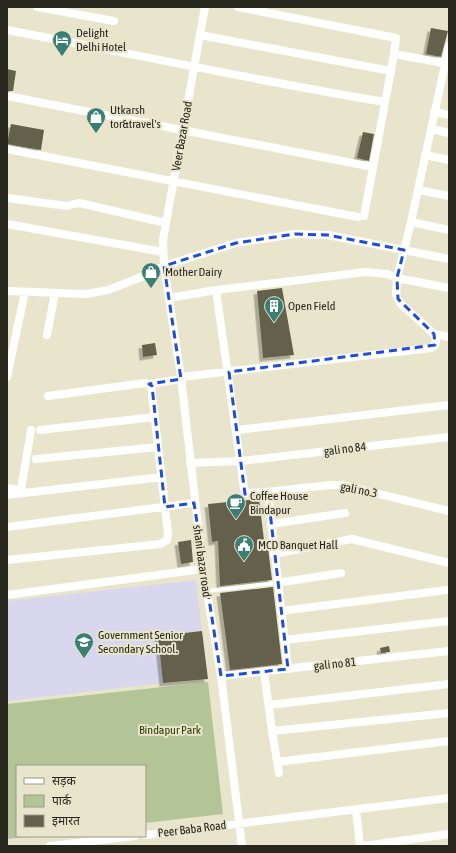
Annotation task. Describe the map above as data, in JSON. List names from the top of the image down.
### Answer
{
  "streets": {
    "street": [
      "Veer Bazar Road",
      "gali no 84",
      "gali no.3",
      "shani bazar road",
      "gali no 81",
      "Peer Baba Road"
    ]
  },
  "crossings": [
    ["Veer Bazar Road", "shani bazar road"],
    ["gali no 84", "gali no.3"],
    ["gali no 84", "shani bazar road"],
    ["shani bazar road", "gali no 81"],
    ["shani bazar road", "Peer Baba Road"]
  ],
  "parks": ["Bindapur Park"],
  "places": {
    "hotel": ["Delight Delhi Hotel"],
    "shop": ["Utkarsh tor&travel's", "Mother Dairy"],
    "building": ["Open Field"],
    "cafe": ["Coffee House Bindapur"],
    "public building": ["MCD Banquet Hall"],
    "school or university": ["Government Senior Secondary School."]
  },
  "legend": ["सड़क", "पार्क", "इमारत"]
}
